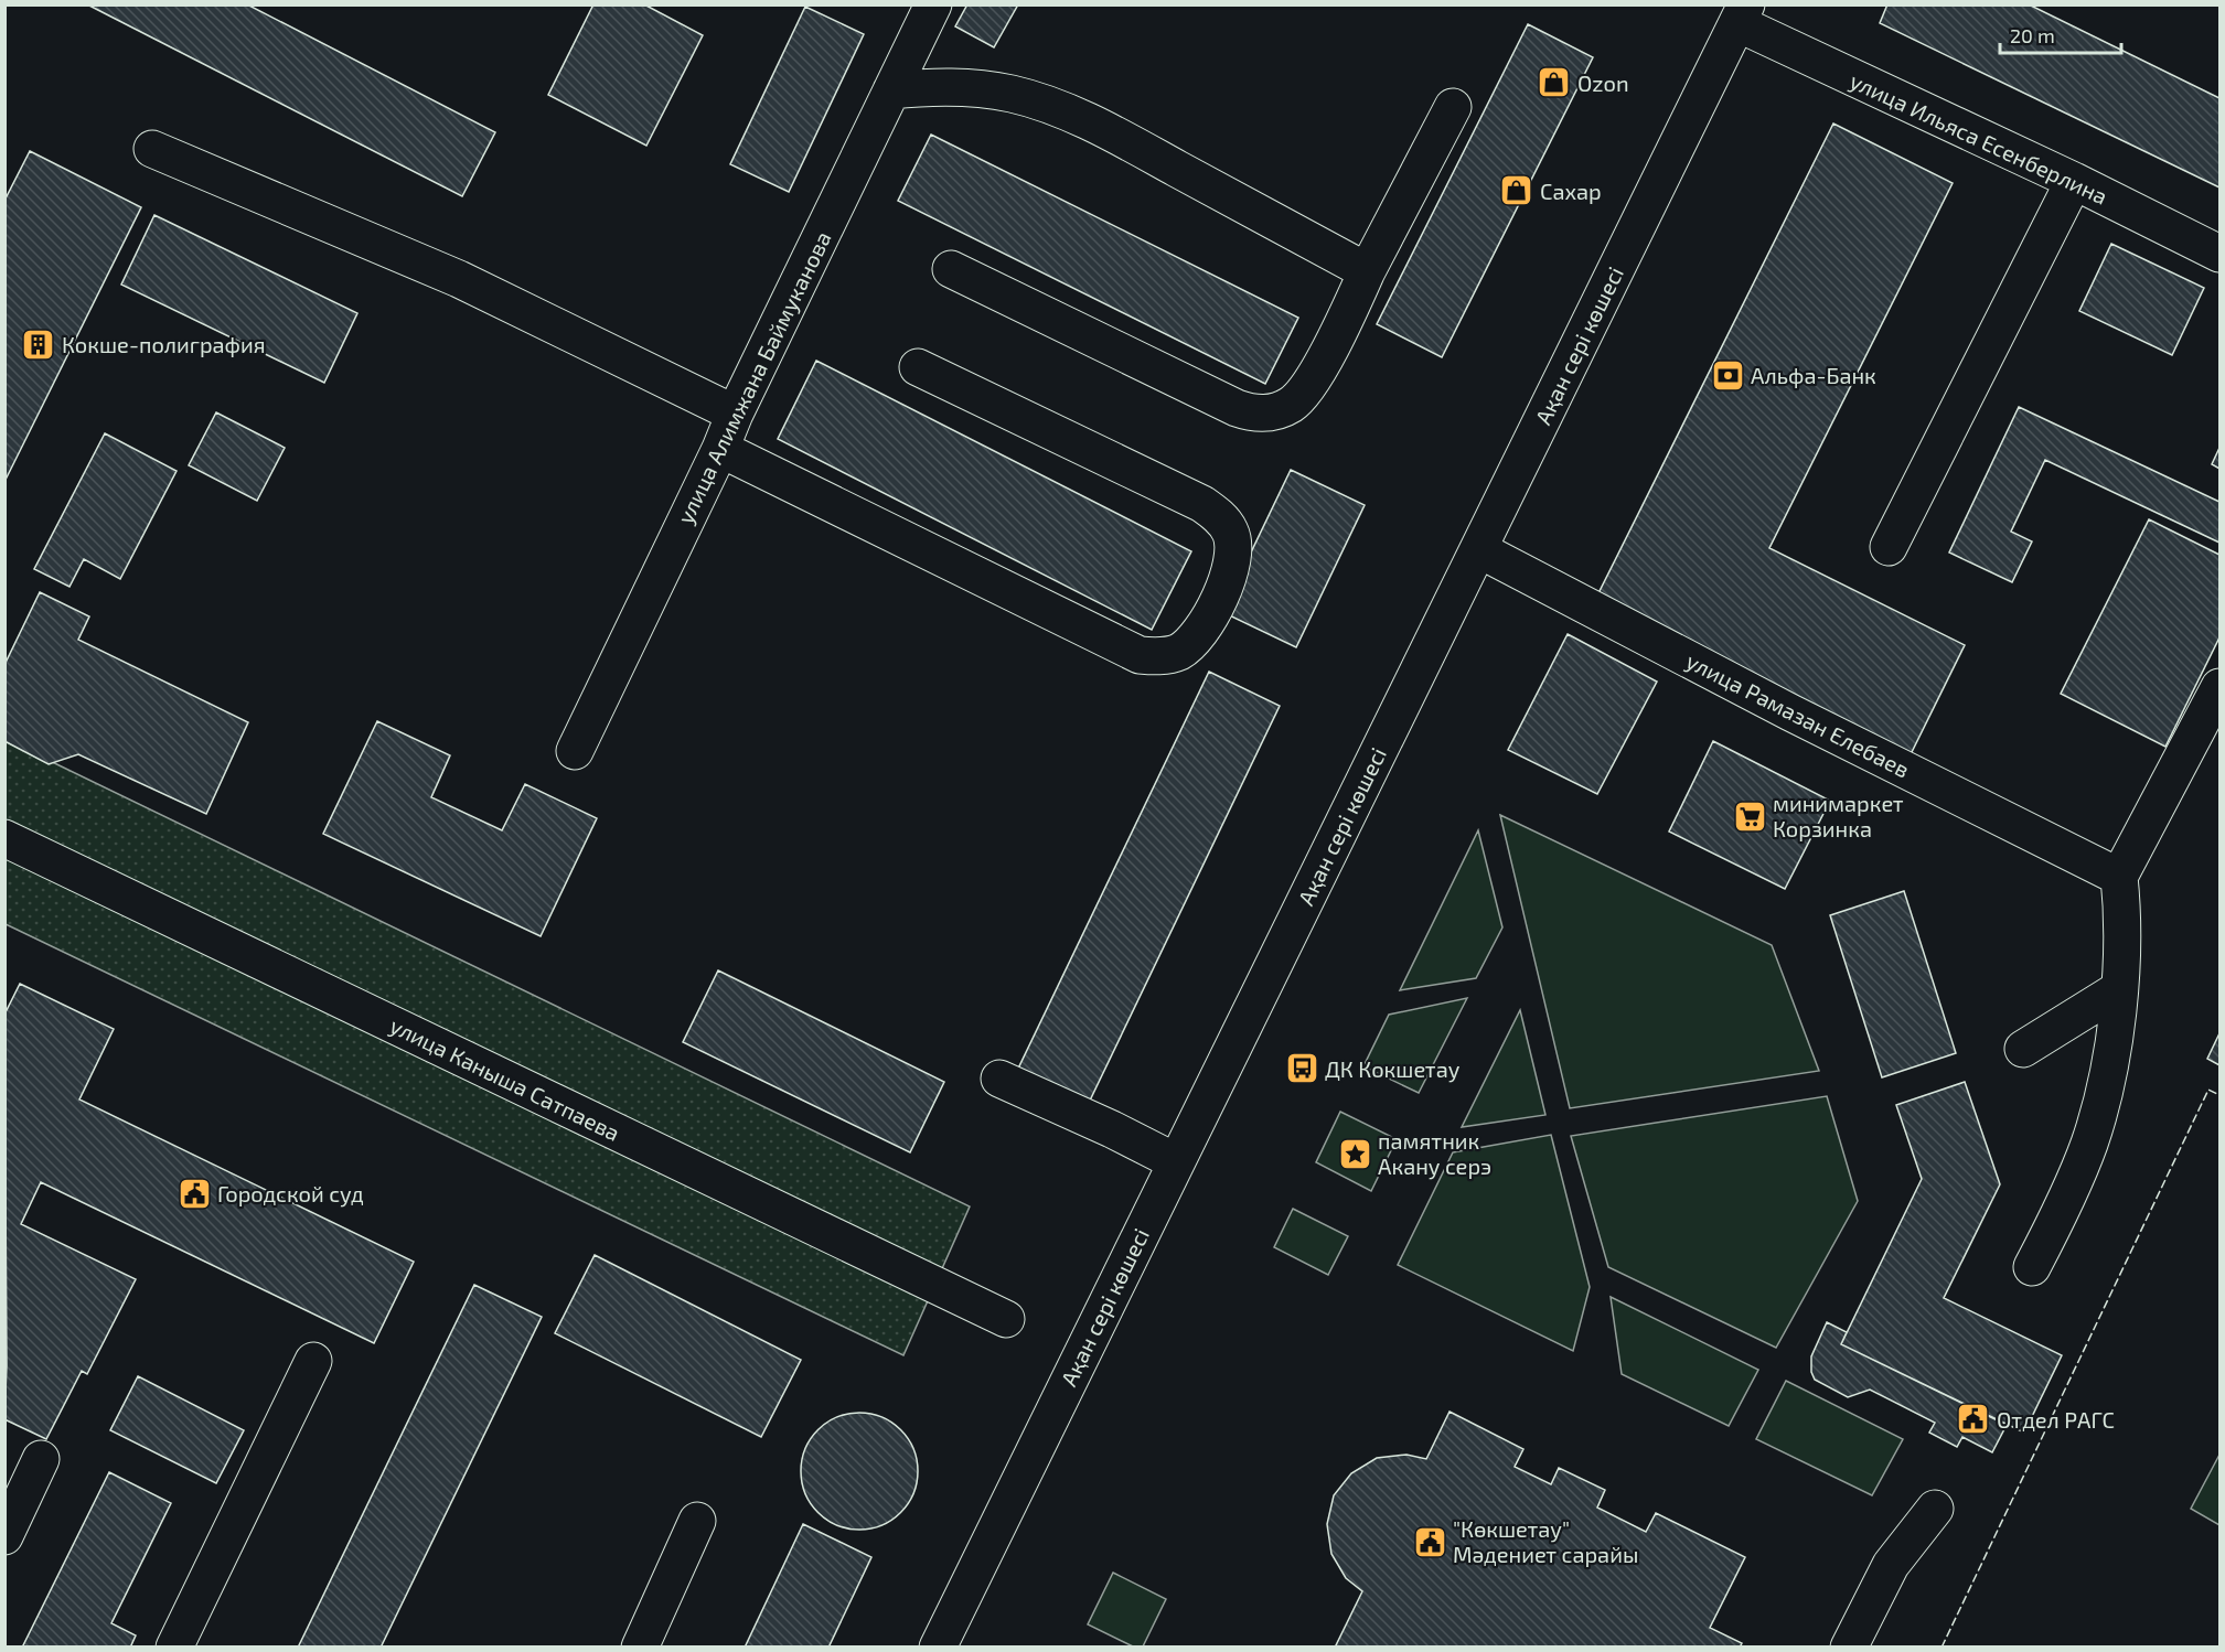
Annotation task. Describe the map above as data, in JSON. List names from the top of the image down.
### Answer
{
  "streets": {
    "street": [
      "улица Ильяса Есенберлина",
      "Ақан сері көшесі",
      "улица Алимжана Баймуканова",
      "улица Рамазан Елебаев",
      "улица Каныша Сатпаева"
    ]
  },
  "crossings": [
    ["улица Ильяса Есенберлина", "Ақан сері көшесі"],
    ["Ақан сері көшесі", "улица Рамазан Елебаев"]
  ],
  "places": {
    "shop": ["Ozon", "Сахар"],
    "building": ["Кокше-полиграфия"],
    "bank": ["Альфа-Банк"],
    "supermarket": ["минимаркет Корзинка"],
    "bus stop": ["ДК Кокшетау"],
    "place": ["памятник Акану серэ"],
    "public building": ["Городской суд", "Отдел РАГС", "\"Көкшетау\" Мәдениет сарайы"]
  },
  "scale_bar": "20 m"
}
